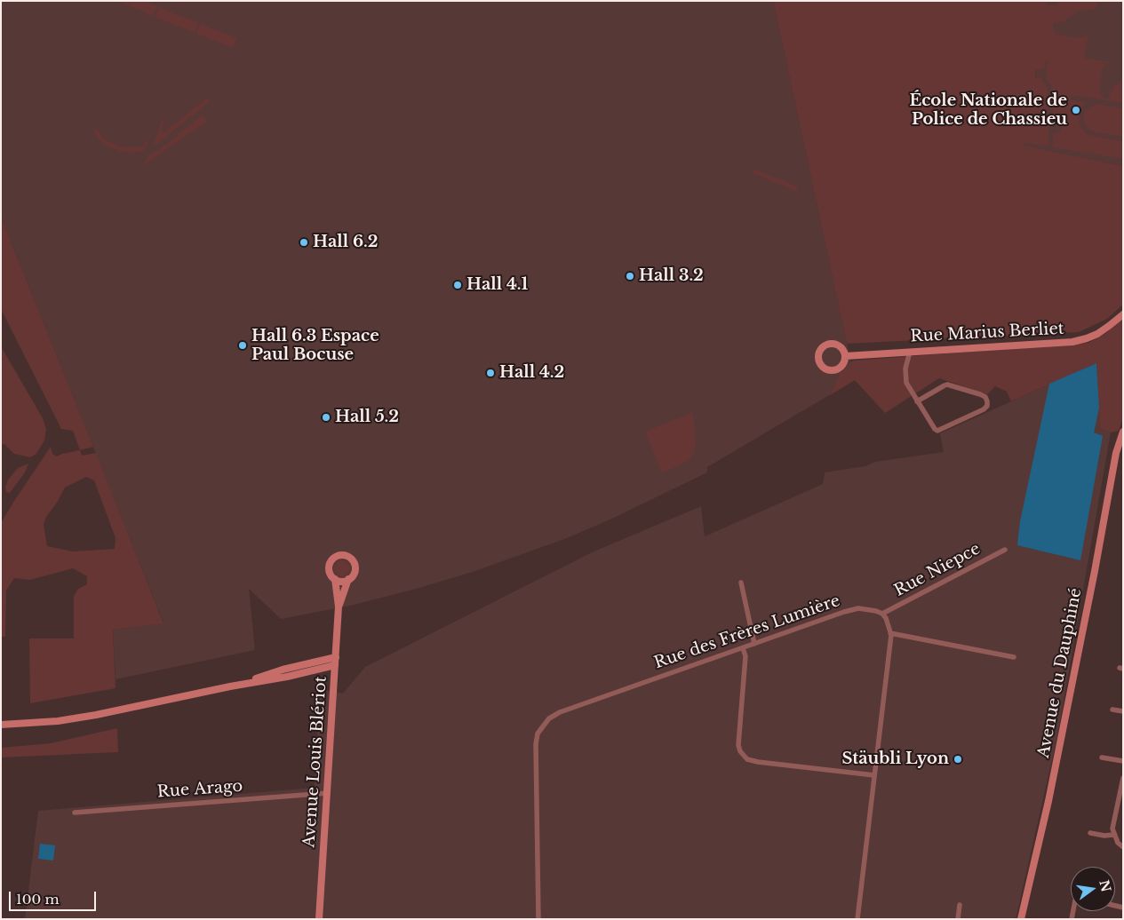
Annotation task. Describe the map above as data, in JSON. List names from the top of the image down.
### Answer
{
  "streets": {
    "street": [
      "Rue Marius Berliet",
      "Rue Niepce",
      "Rue des Frères Lumière",
      "Avenue du Dauphiné",
      "Avenue Louis Blériot",
      "Rue Arago"
    ]
  },
  "crossings": [
    ["Rue Niepce", "Rue des Frères Lumière"],
    ["Avenue Louis Blériot", "Rue Arago"]
  ],
  "places": [
    "École Nationale de Police de Chassieu",
    "Hall 6.2",
    "Hall 3.2",
    "Hall 4.1",
    "Hall 6.3 Espace Paul Bocuse",
    "Hall 4.2",
    "Hall 5.2",
    "Stäubli Lyon"
  ],
  "scale_bar": "100 m",
  "north": "right"
}
